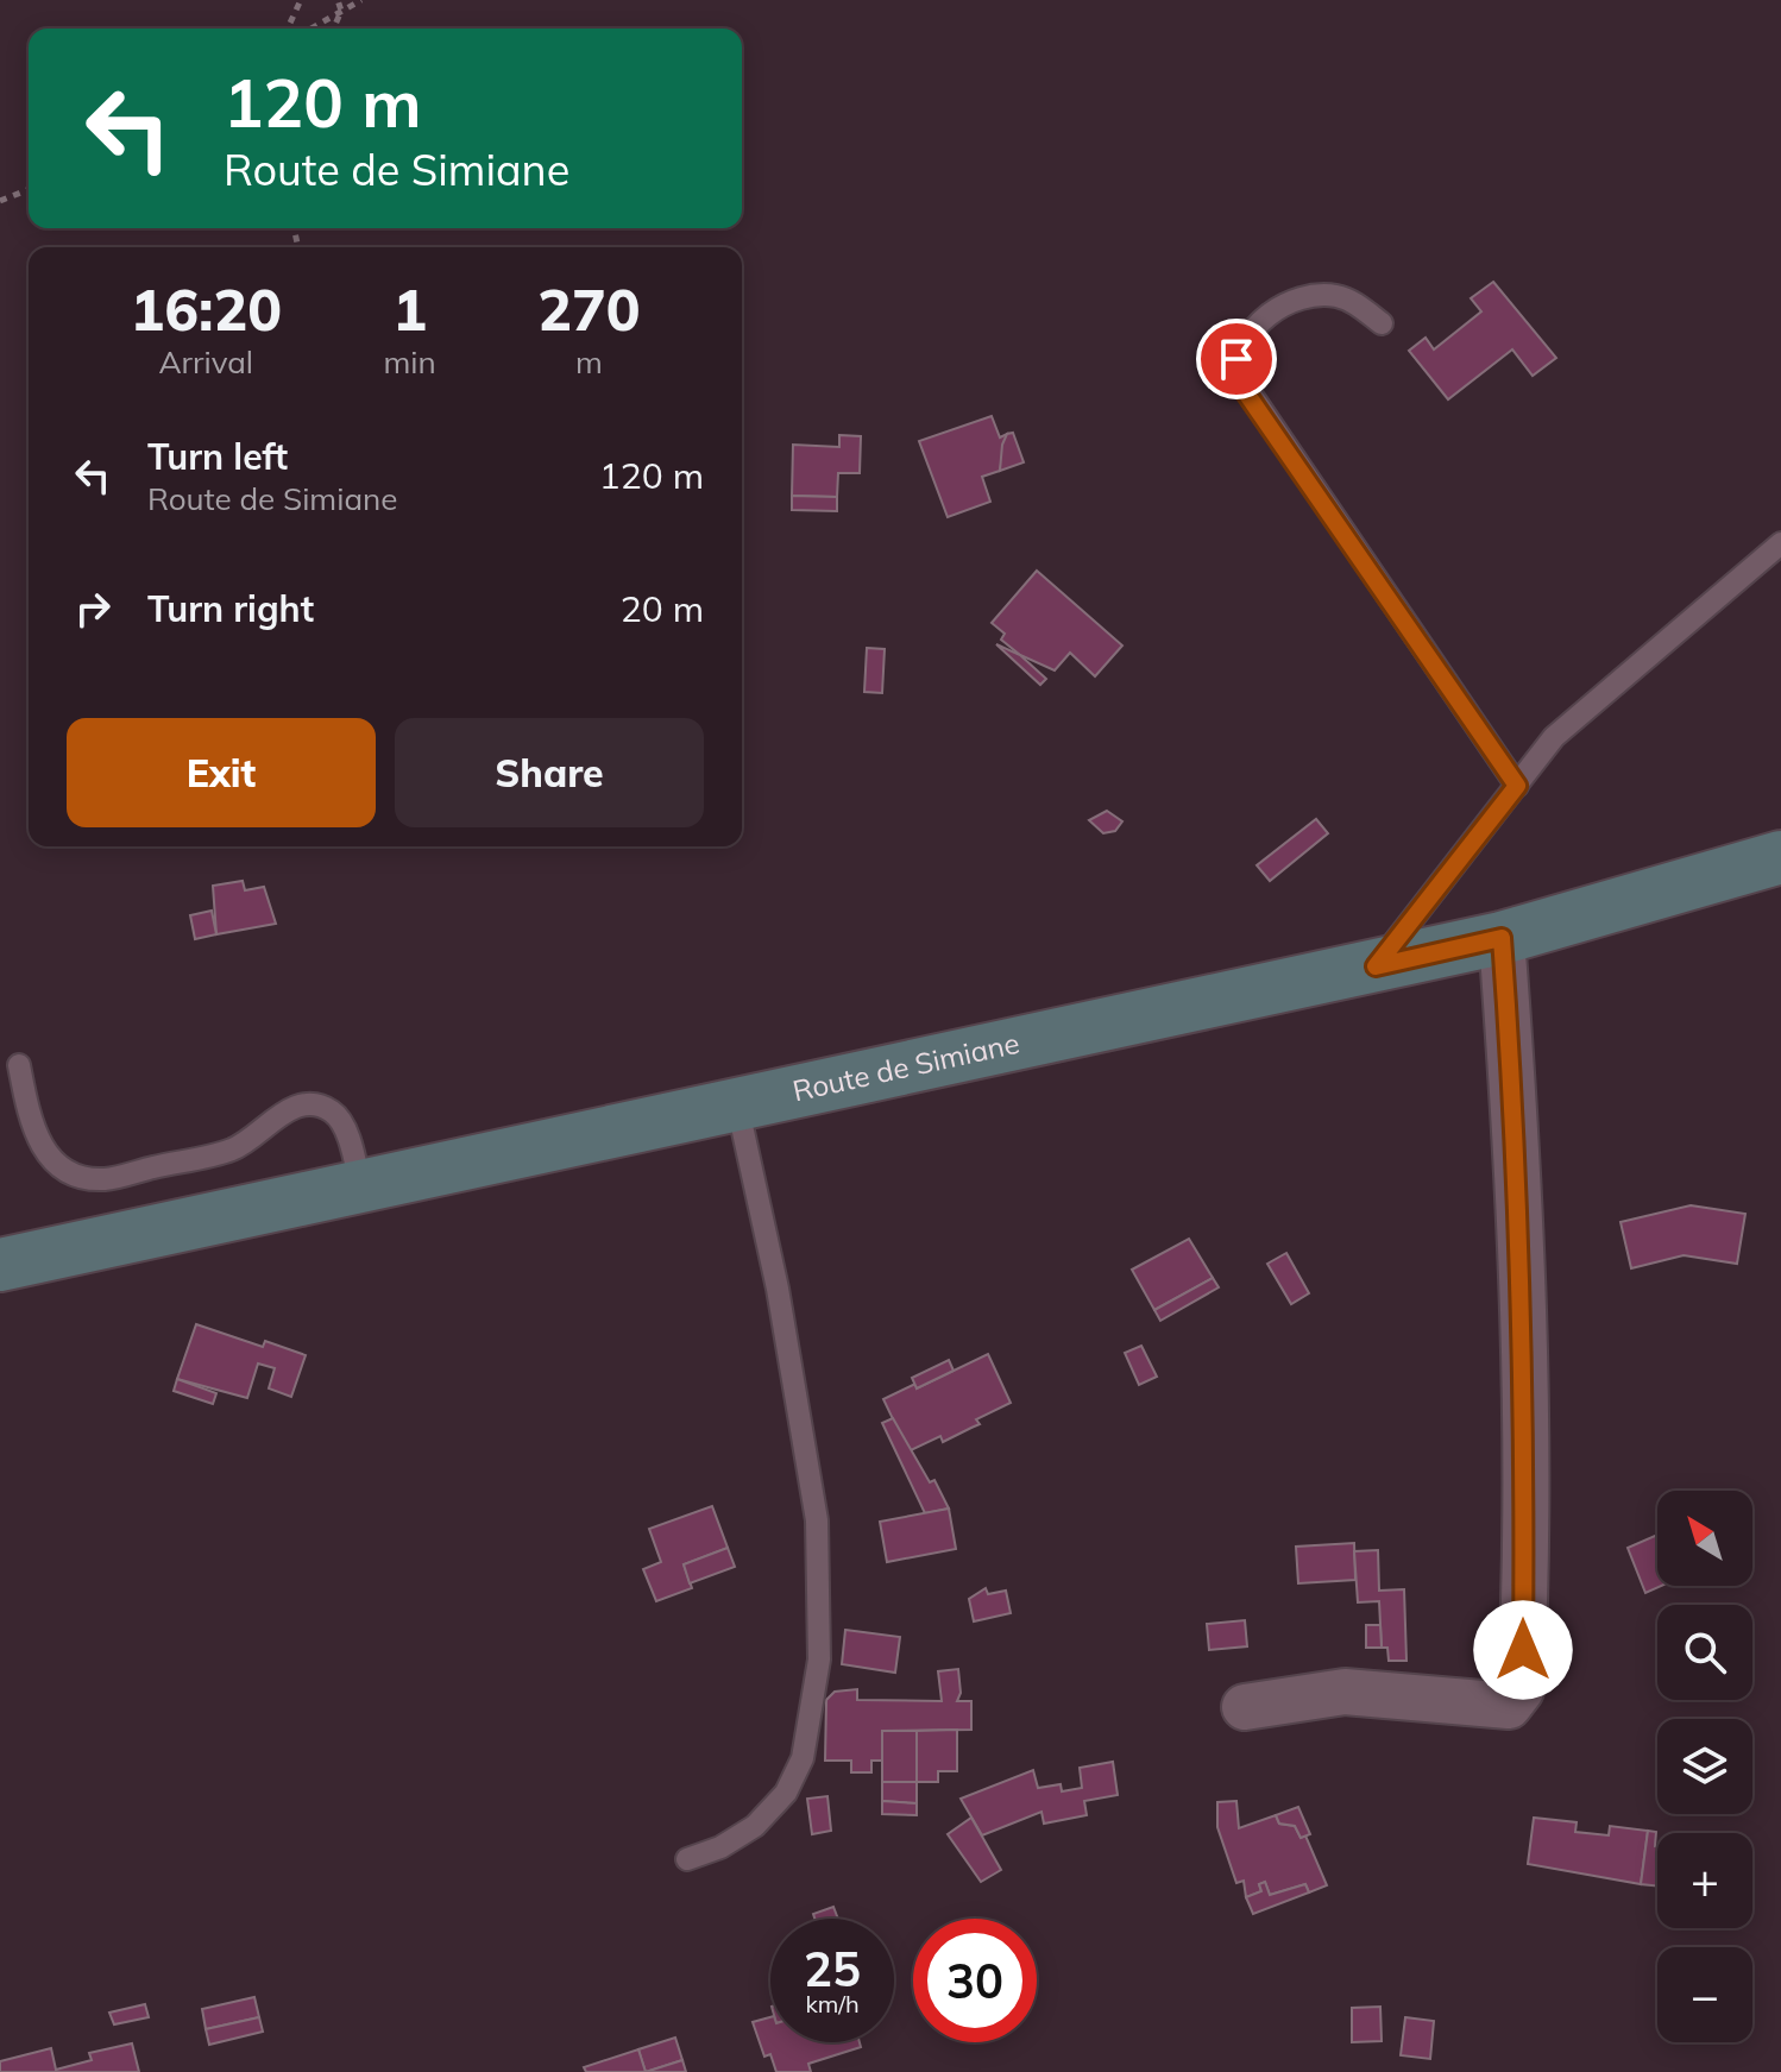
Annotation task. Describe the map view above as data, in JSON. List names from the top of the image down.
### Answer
{
  "streets": {
    "main road": ["Route de Simiane"]
  },
  "north": "top left",
  "page": {
    "turn": ["120 m", "Route de Simiane"],
    "eta": [
      "16:20",
      "Arrival",
      "1",
      "min",
      "270",
      "m"
    ],
    "list": [
      {
        "name": "Turn left",
        "note": "Route de Simiane",
        "value": "120 m"
      },
      {
        "name": "Turn right",
        "value": "20 m"
      }
    ],
    "buttons": ["Exit", "Share"],
    "map_buttons": ["+", "−"],
    "speed": "25 km/h",
    "limit": "30"
  }
}
